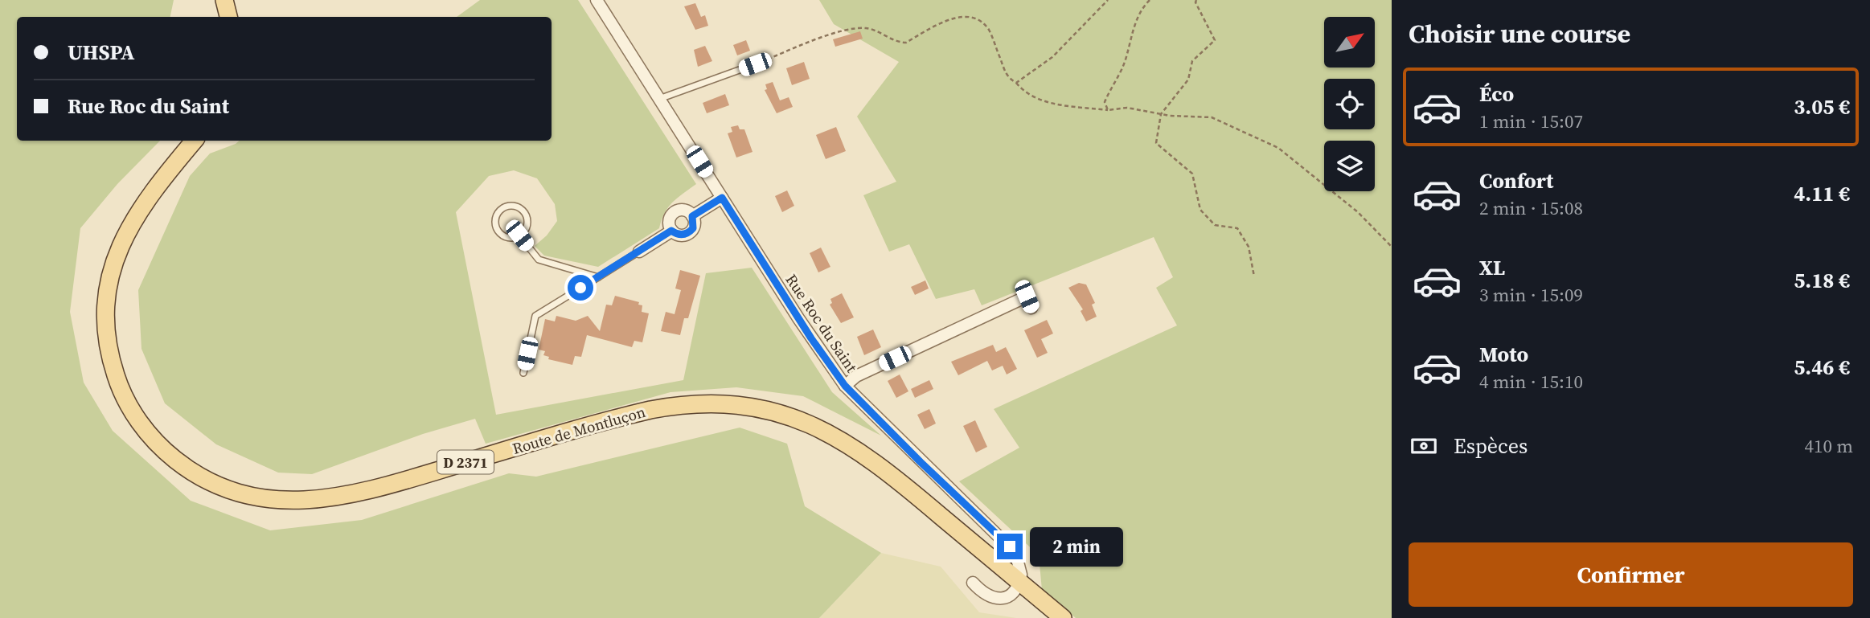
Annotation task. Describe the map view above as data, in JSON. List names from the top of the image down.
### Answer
{
  "streets": {
    "main road": ["Route de Montluçon", "D 2371"],
    "street": ["Rue Roc du Saint"]
  },
  "crossings": [
    ["Rue Roc du Saint", "Route de Montluçon"]
  ],
  "north": "top right",
  "page": {
    "heading": "Choisir une course",
    "banner": ["UHSPA", "Rue Roc du Saint"],
    "list": [
      {
        "name": "Éco",
        "note": "1 min · 15:07",
        "value": "3.05 €"
      },
      {
        "name": "Confort",
        "note": "2 min · 15:08",
        "value": "4.11 €"
      },
      {
        "name": "XL",
        "note": "3 min · 15:09",
        "value": "5.18 €"
      },
      {
        "name": "Moto",
        "note": "4 min · 15:10",
        "value": "5.46 €"
      }
    ],
    "pay": ["Espèces", "410 m"],
    "bubble": "2 min",
    "buttons": "Confirmer"
  }
}
